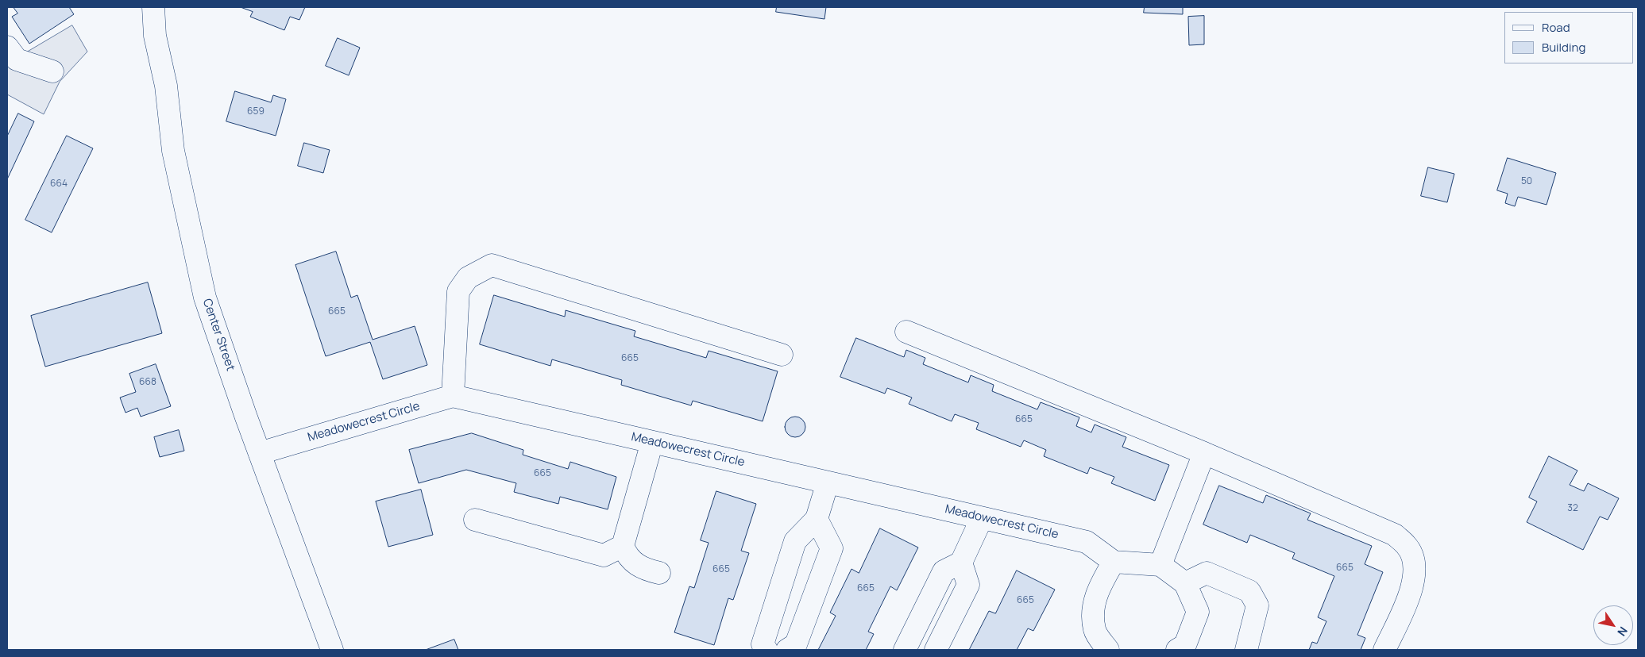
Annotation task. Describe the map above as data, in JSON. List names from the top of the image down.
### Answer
{
  "streets": {
    "street": ["Center Street", "Meadowecrest Circle"]
  },
  "crossings": [
    ["Center Street", "Meadowecrest Circle"]
  ],
  "house_numbers": [
    "659",
    "50",
    "664",
    "665",
    "665",
    "668",
    "665",
    "665",
    "32",
    "665",
    "665",
    "665",
    "665"
  ],
  "legend": ["Road", "Building"],
  "north": "bottom right"
}
